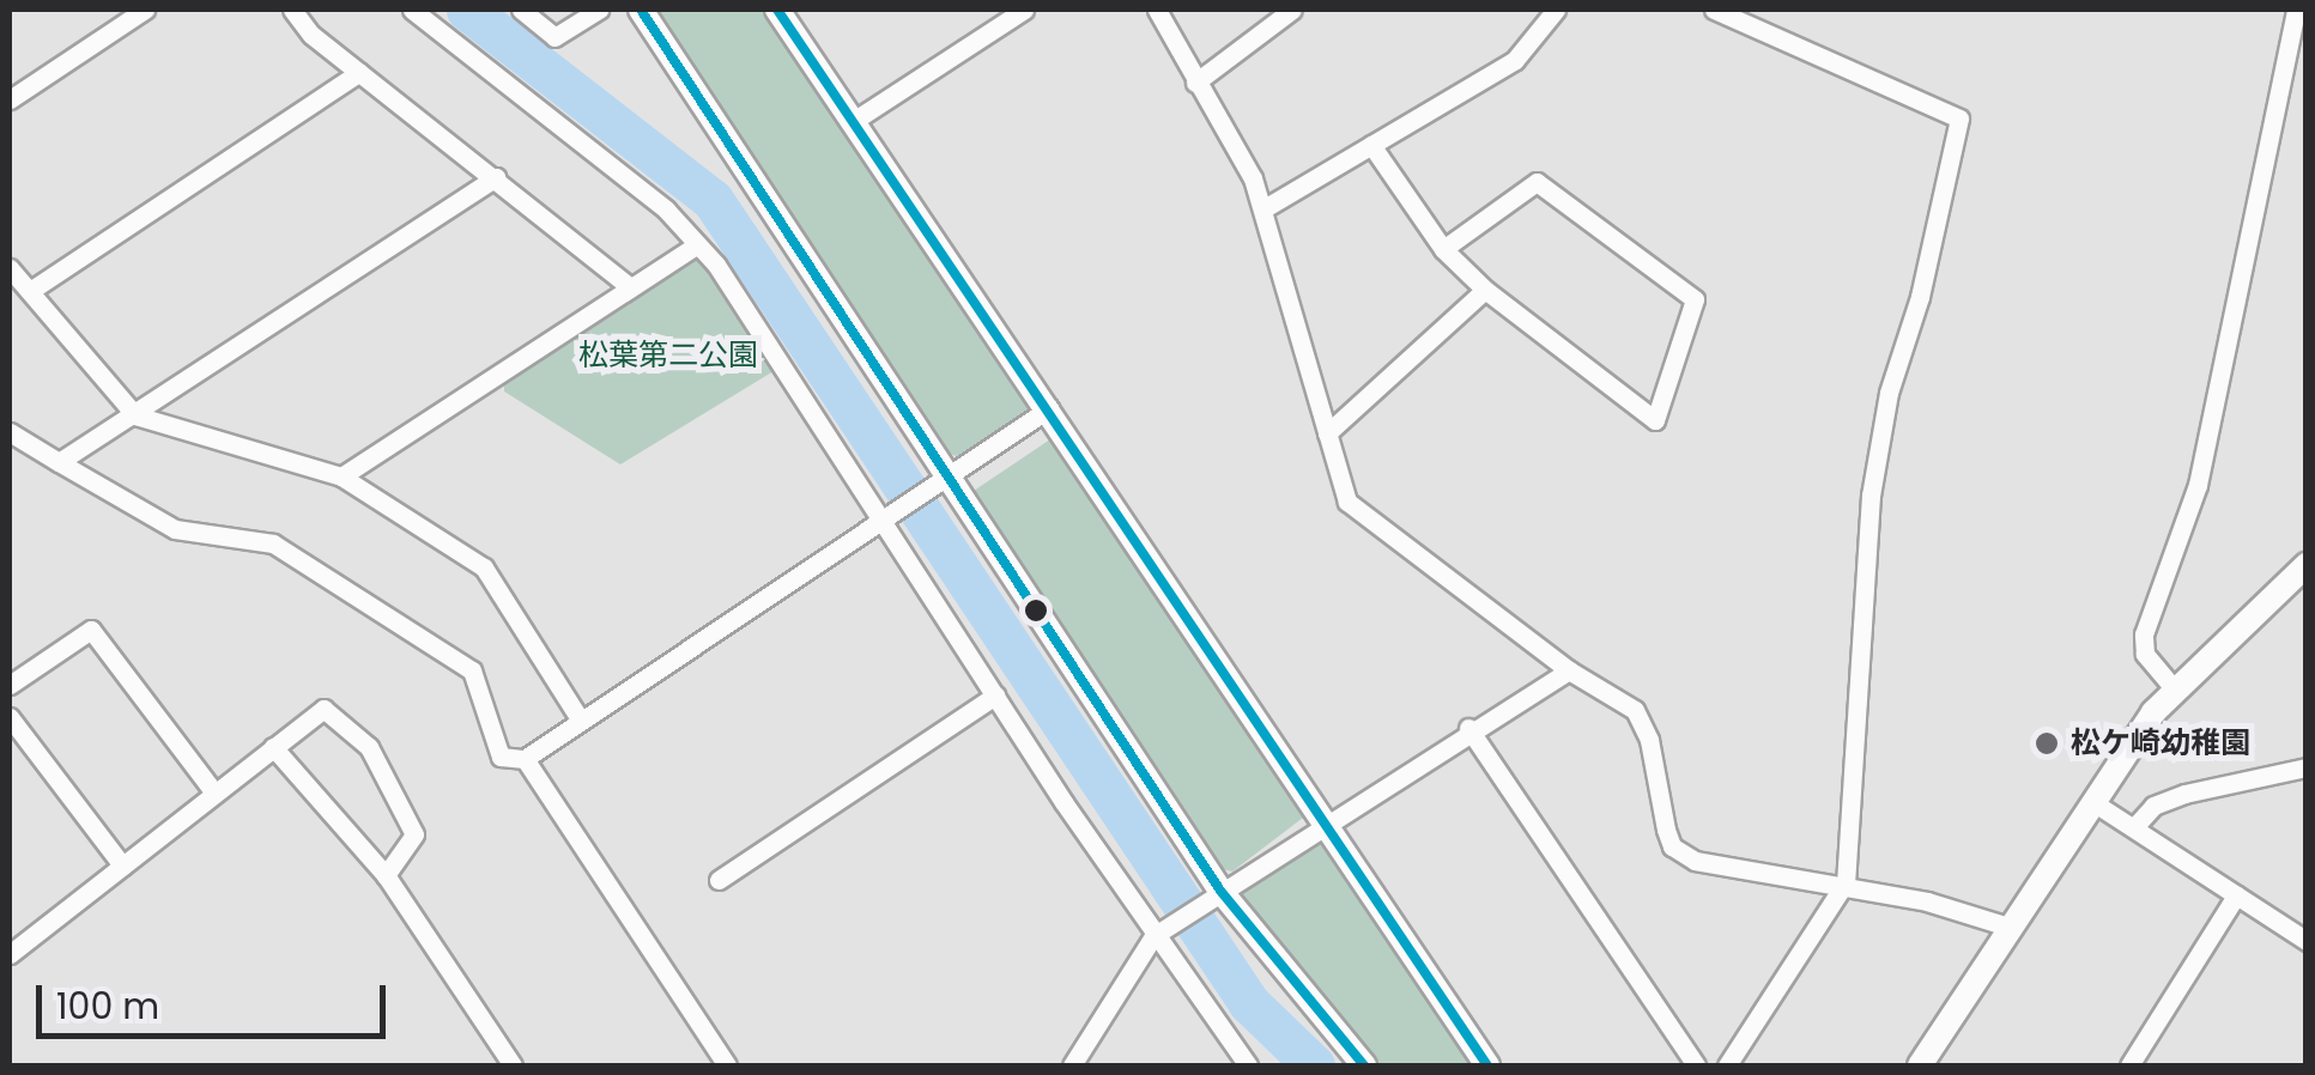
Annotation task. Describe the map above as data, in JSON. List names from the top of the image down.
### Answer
{
  "parks": ["松葉第二公園"],
  "places": ["松ケ崎幼稚園"],
  "scale_bar": "100 m"
}
